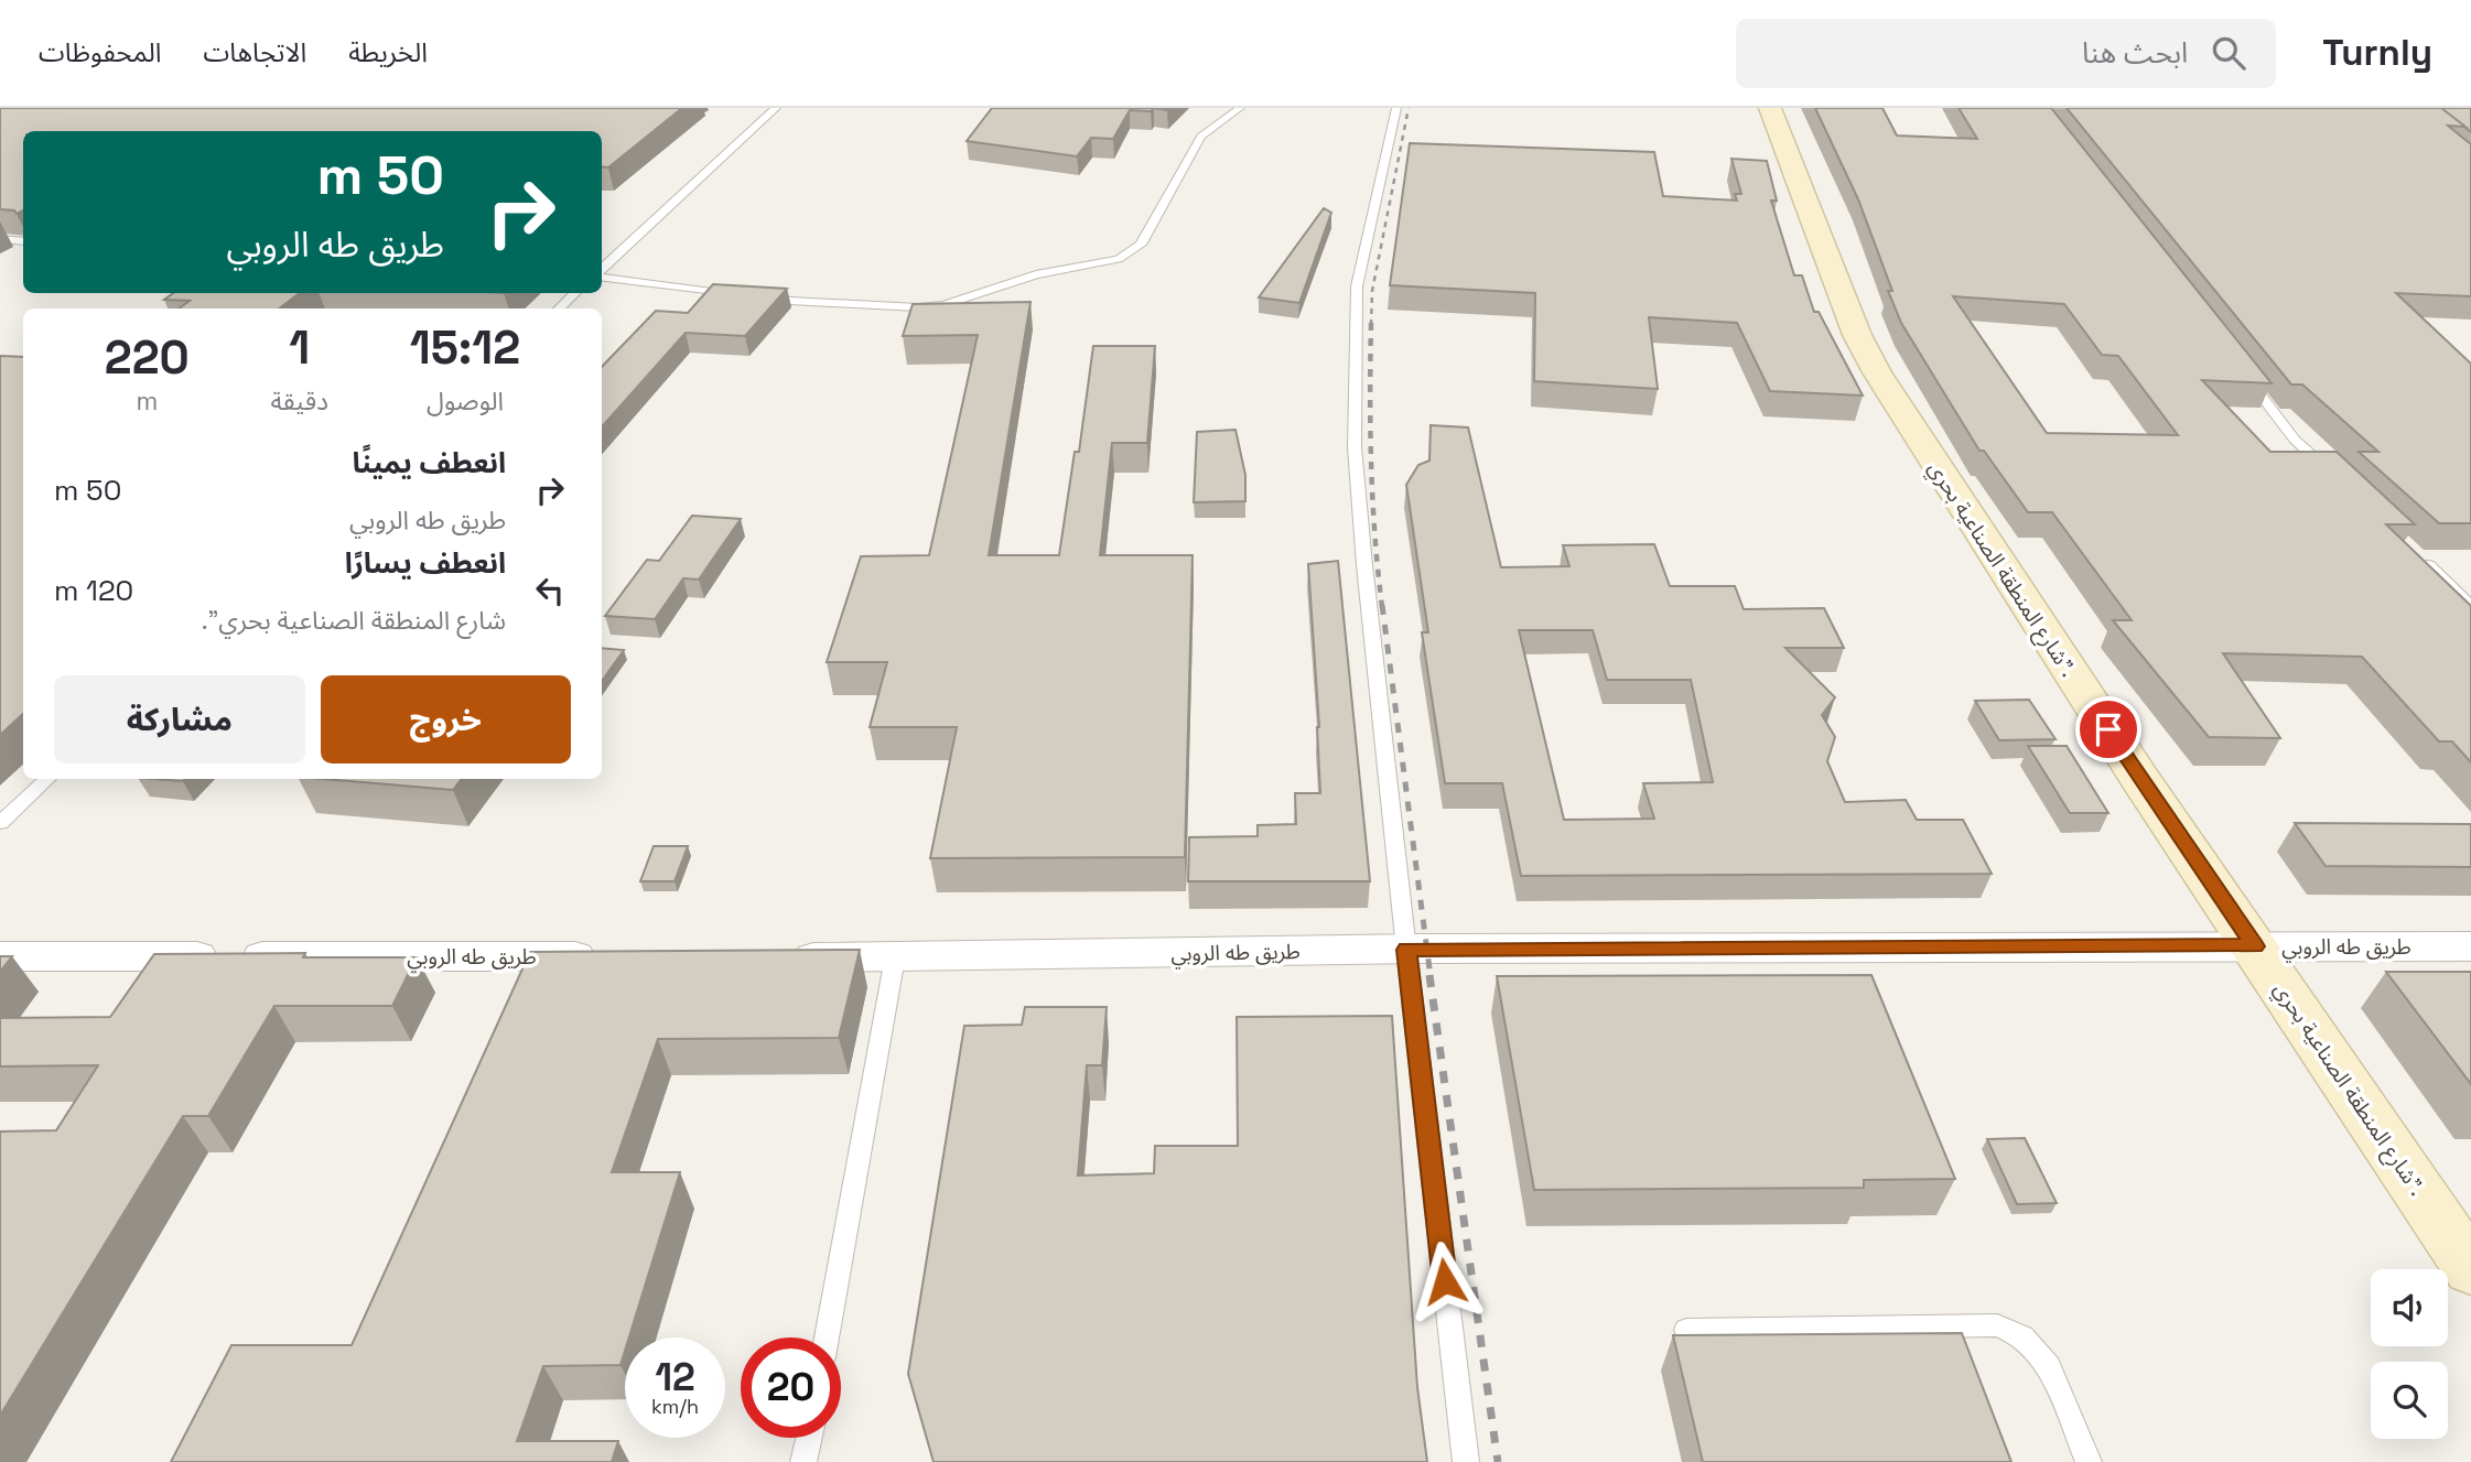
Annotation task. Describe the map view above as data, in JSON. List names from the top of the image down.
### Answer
{
  "streets": {
    "street": ["شارع المنطقة الصناعية بحري\".", "طريق طه الروبي"]
  },
  "crossings": [
    ["شارع المنطقة الصناعية بحري\".", "طريق طه الروبي"]
  ],
  "page": {
    "header": "Turnly",
    "search": "ابحث هنا",
    "nav": ["الخريطة", "الاتجاهات", "المحفوظات"],
    "turn": ["50 m", "طريق طه الروبي"],
    "eta": [
      "15:12",
      "الوصول",
      "1",
      "دقيقة",
      "220",
      "m"
    ],
    "list": [
      {
        "name": "انعطف يمينًا",
        "note": "طريق طه الروبي",
        "value": "50 m"
      },
      {
        "name": "انعطف يسارًا",
        "note": "شارع المنطقة الصناعية بحري\".",
        "value": "120 m"
      }
    ],
    "buttons": ["خروج", "مشاركة"],
    "speed": "12 km/h",
    "limit": "20"
  }
}
